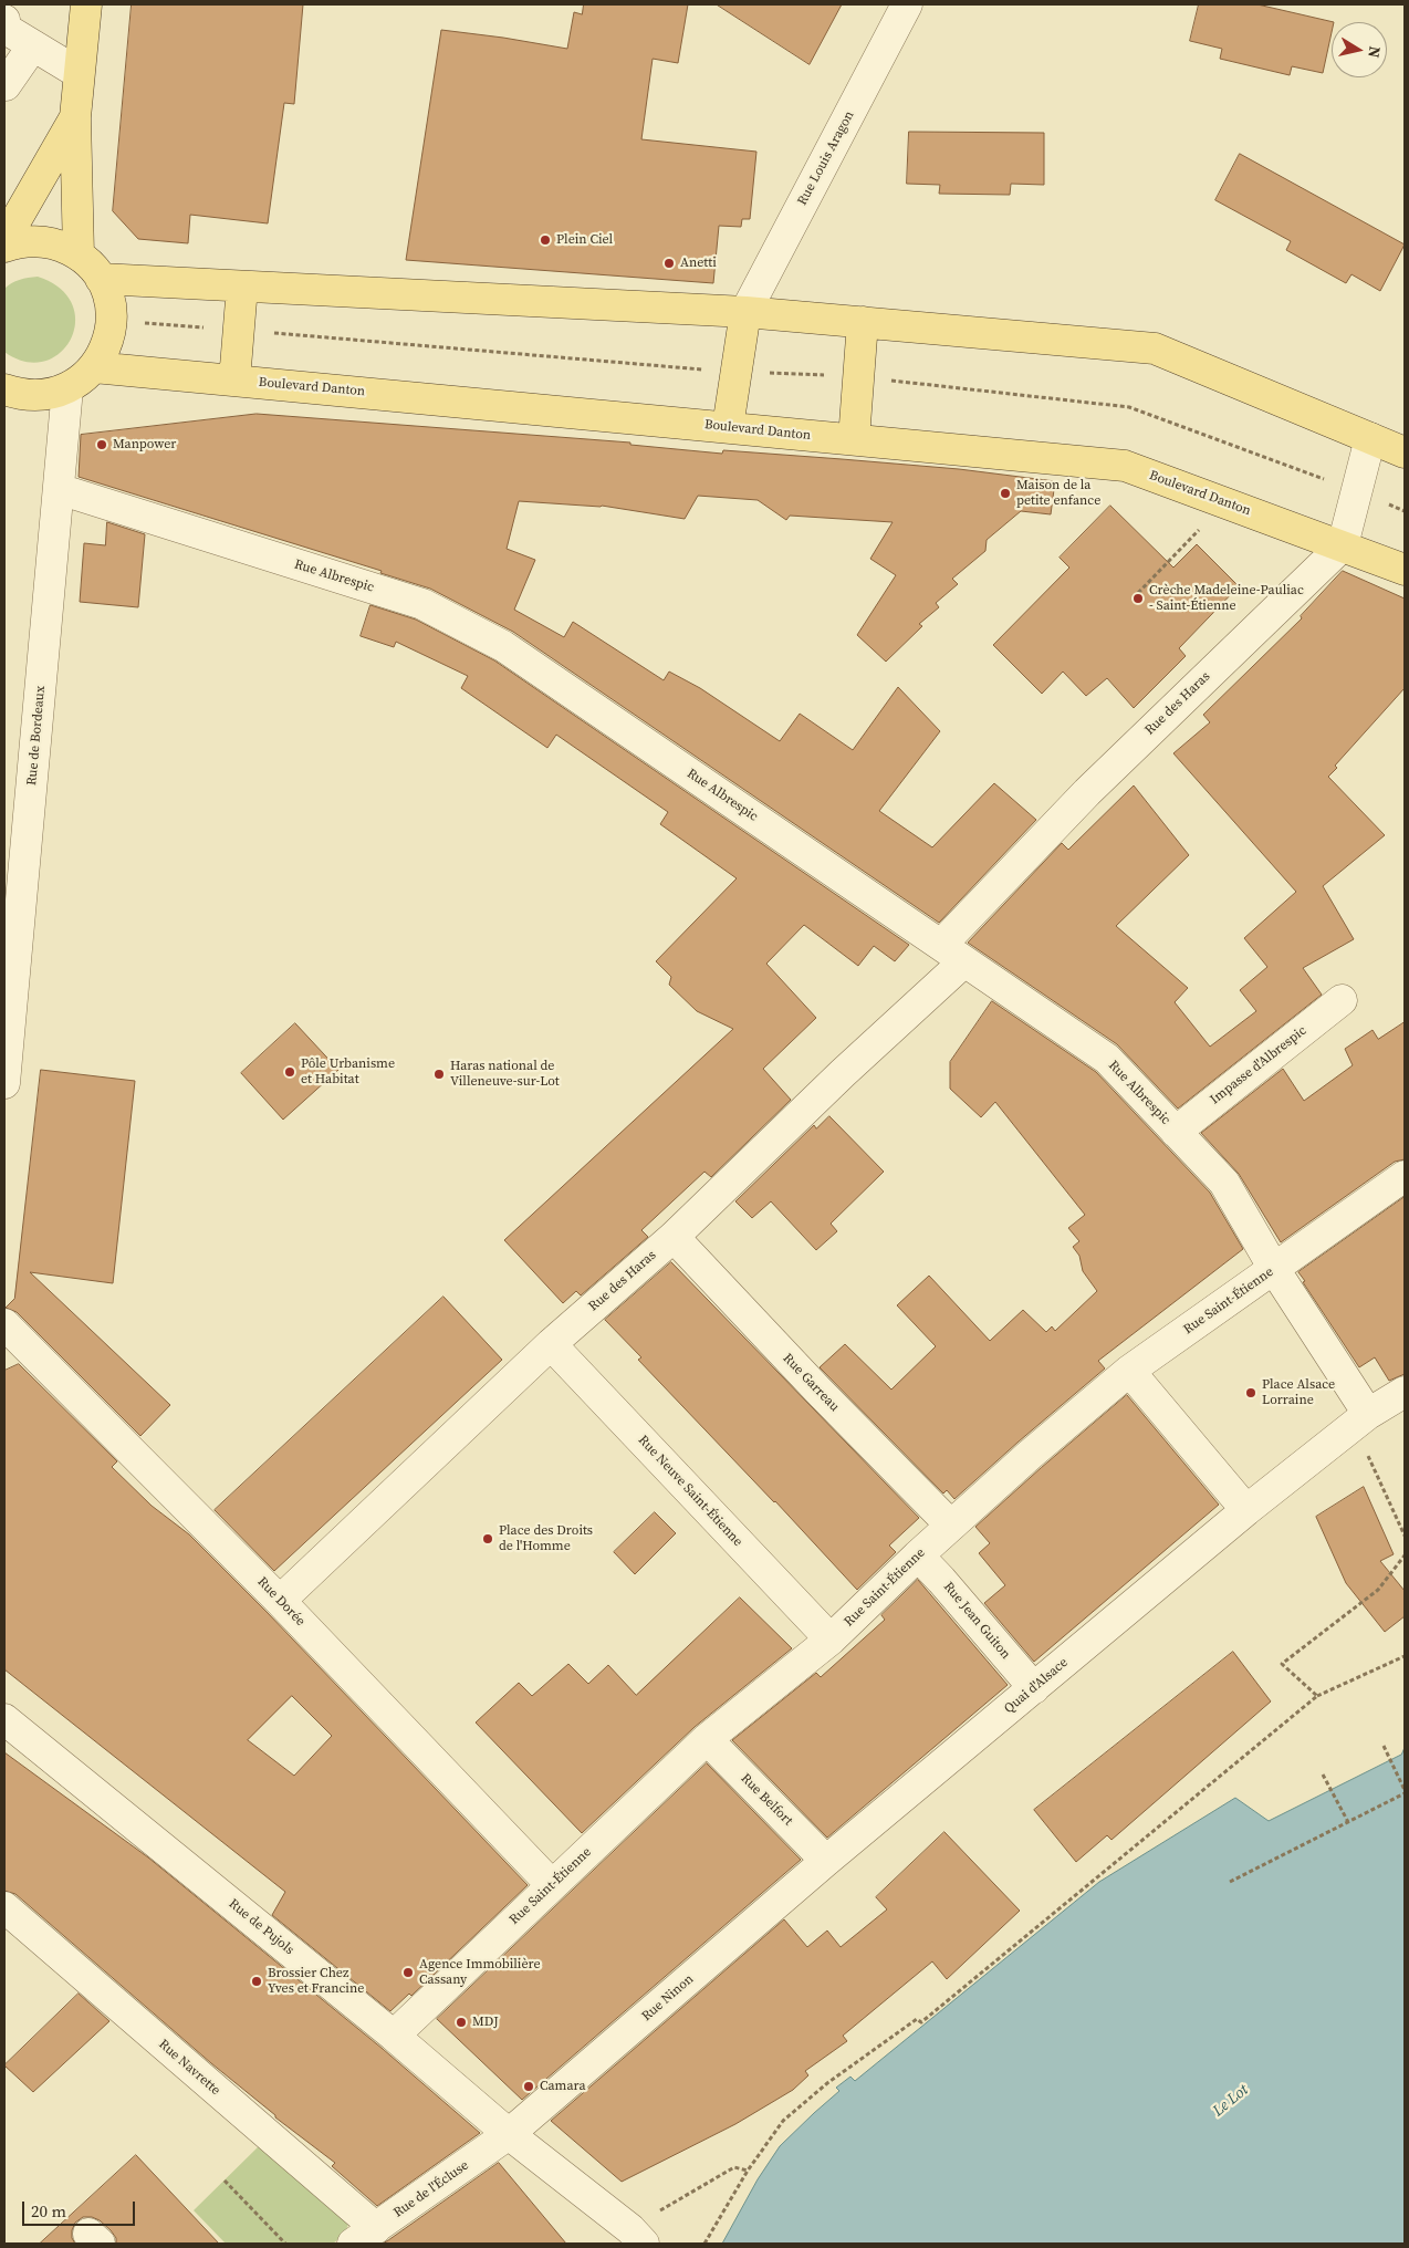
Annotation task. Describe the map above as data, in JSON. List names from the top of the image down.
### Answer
{
  "streets": {
    "main road": ["Boulevard Danton"],
    "street": [
      "Rue Louis Aragon",
      "Rue Albrespic",
      "Rue des Haras",
      "Rue de Bordeaux",
      "Impasse d'Albrespic",
      "Rue Saint-Étienne",
      "Rue Garreau",
      "Rue Neuve Saint-Étienne",
      "Rue Dorée",
      "Rue Jean Guiton",
      "Quai d'Alsace",
      "Rue Belfort",
      "Rue de Pujols",
      "Rue Ninon",
      "Rue Navrette",
      "Rue de l'Écluse"
    ]
  },
  "crossings": [
    ["Boulevard Danton", "Rue des Haras"],
    ["Rue Albrespic", "Rue des Haras"],
    ["Rue Albrespic", "Rue de Bordeaux"],
    ["Rue Albrespic", "Impasse d'Albrespic"],
    ["Rue Albrespic", "Rue Saint-Étienne"],
    ["Rue des Haras", "Rue Garreau"],
    ["Rue des Haras", "Rue Neuve Saint-Étienne"],
    ["Rue des Haras", "Rue Dorée"],
    ["Rue Saint-Étienne", "Rue Garreau"],
    ["Rue Saint-Étienne", "Rue Neuve Saint-Étienne"],
    ["Rue Saint-Étienne", "Rue Dorée"],
    ["Rue Saint-Étienne", "Rue Jean Guiton"],
    ["Rue Saint-Étienne", "Rue Belfort"],
    ["Rue Saint-Étienne", "Rue de Pujols"],
    ["Rue Jean Guiton", "Quai d'Alsace"],
    ["Quai d'Alsace", "Rue Belfort"],
    ["Quai d'Alsace", "Rue Ninon"],
    ["Rue Belfort", "Rue Ninon"],
    ["Rue de Pujols", "Rue Ninon"],
    ["Rue de Pujols", "Rue de l'Écluse"],
    ["Rue Ninon", "Rue de l'Écluse"],
    ["Rue Navrette", "Rue de l'Écluse"]
  ],
  "water": ["Le Lot"],
  "places": [
    "Plein Ciel",
    "Anetti",
    "Manpower",
    "Maison de la petite enfance",
    "Crèche Madeleine-Pauliac - Saint-Étienne",
    "Pôle Urbanisme et Habitat",
    "Haras national de Villeneuve-sur-Lot",
    "Place Alsace Lorraine",
    "Place des Droits de l'Homme",
    "Agence Immobilière Cassany",
    "Brossier Chez Yves et Francine",
    "MDJ",
    "Camara"
  ],
  "scale_bar": "20 m",
  "north": "right"
}
